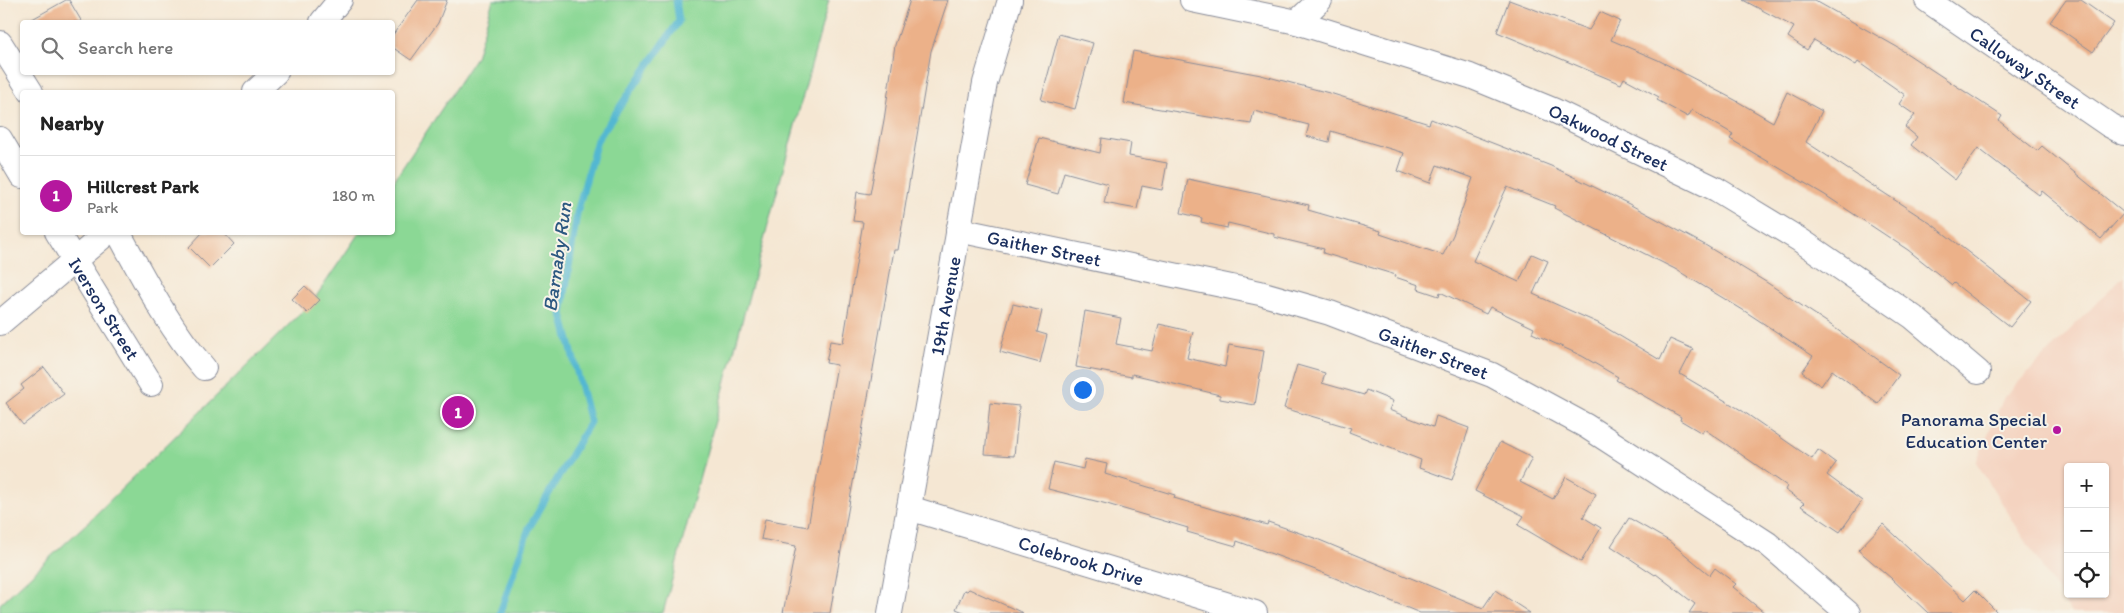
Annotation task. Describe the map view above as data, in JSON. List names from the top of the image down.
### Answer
{
  "streets": {
    "street": [
      "Calloway Street",
      "Oakwood Street",
      "Gaither Street",
      "19th Avenue",
      "Iverson Street",
      "Colebrook Drive"
    ]
  },
  "crossings": [
    ["Gaither Street", "19th Avenue"],
    ["19th Avenue", "Colebrook Drive"]
  ],
  "water": ["Barnaby Run"],
  "places": ["Panorama Special Education Center"],
  "page": {
    "search": "Search here",
    "heading": "Nearby",
    "list": [
      {
        "mark": "1",
        "name": "Hillcrest Park",
        "note": "Park",
        "value": "180 m"
      }
    ],
    "pins": "1",
    "map_buttons": ["+", "−"]
  }
}
